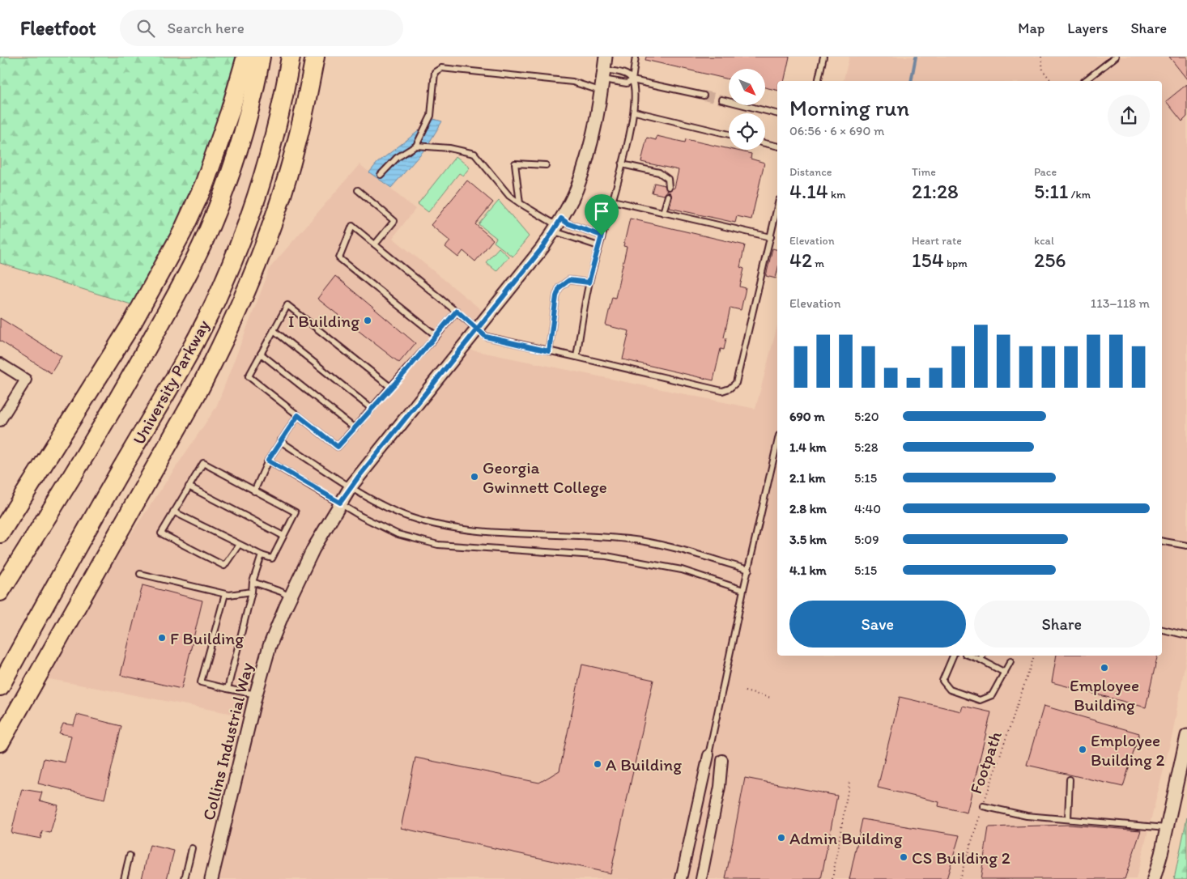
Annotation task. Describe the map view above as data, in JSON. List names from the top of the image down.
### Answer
{
  "streets": {
    "highway": ["University Parkway"],
    "street": ["Collins Industrial Way"],
    "path": ["Footpath"]
  },
  "places": [
    "I Building",
    "Georgia Gwinnett College",
    "F Building",
    "Employee Building",
    "Employee Building 2",
    "A Building",
    "Admin Building",
    "CS Building 2"
  ],
  "north": "bottom right",
  "page": {
    "header": "Fleetfoot",
    "search": "Search here",
    "nav": ["Map", "Layers", "Share"],
    "heading": ["Morning run", "06:56 · 6 × 690 m"],
    "stats": [
      ["Distance", "4.14 km"],
      ["Time", "21:28"],
      ["Pace", "5:11 /km"],
      ["Elevation", "42 m"],
      ["Heart rate", "154 bpm"],
      ["kcal", "256"]
    ],
    "chart": ["Elevation", "113–118 m"],
    "list": [
      {
        "name": "690 m",
        "note": "5:20"
      },
      {
        "name": "1.4 km",
        "note": "5:28"
      },
      {
        "name": "2.1 km",
        "note": "5:15"
      },
      {
        "name": "2.8 km",
        "note": "4:40"
      },
      {
        "name": "3.5 km",
        "note": "5:09"
      },
      {
        "name": "4.1 km",
        "note": "5:15"
      }
    ],
    "buttons": ["Save", "Share"]
  }
}
